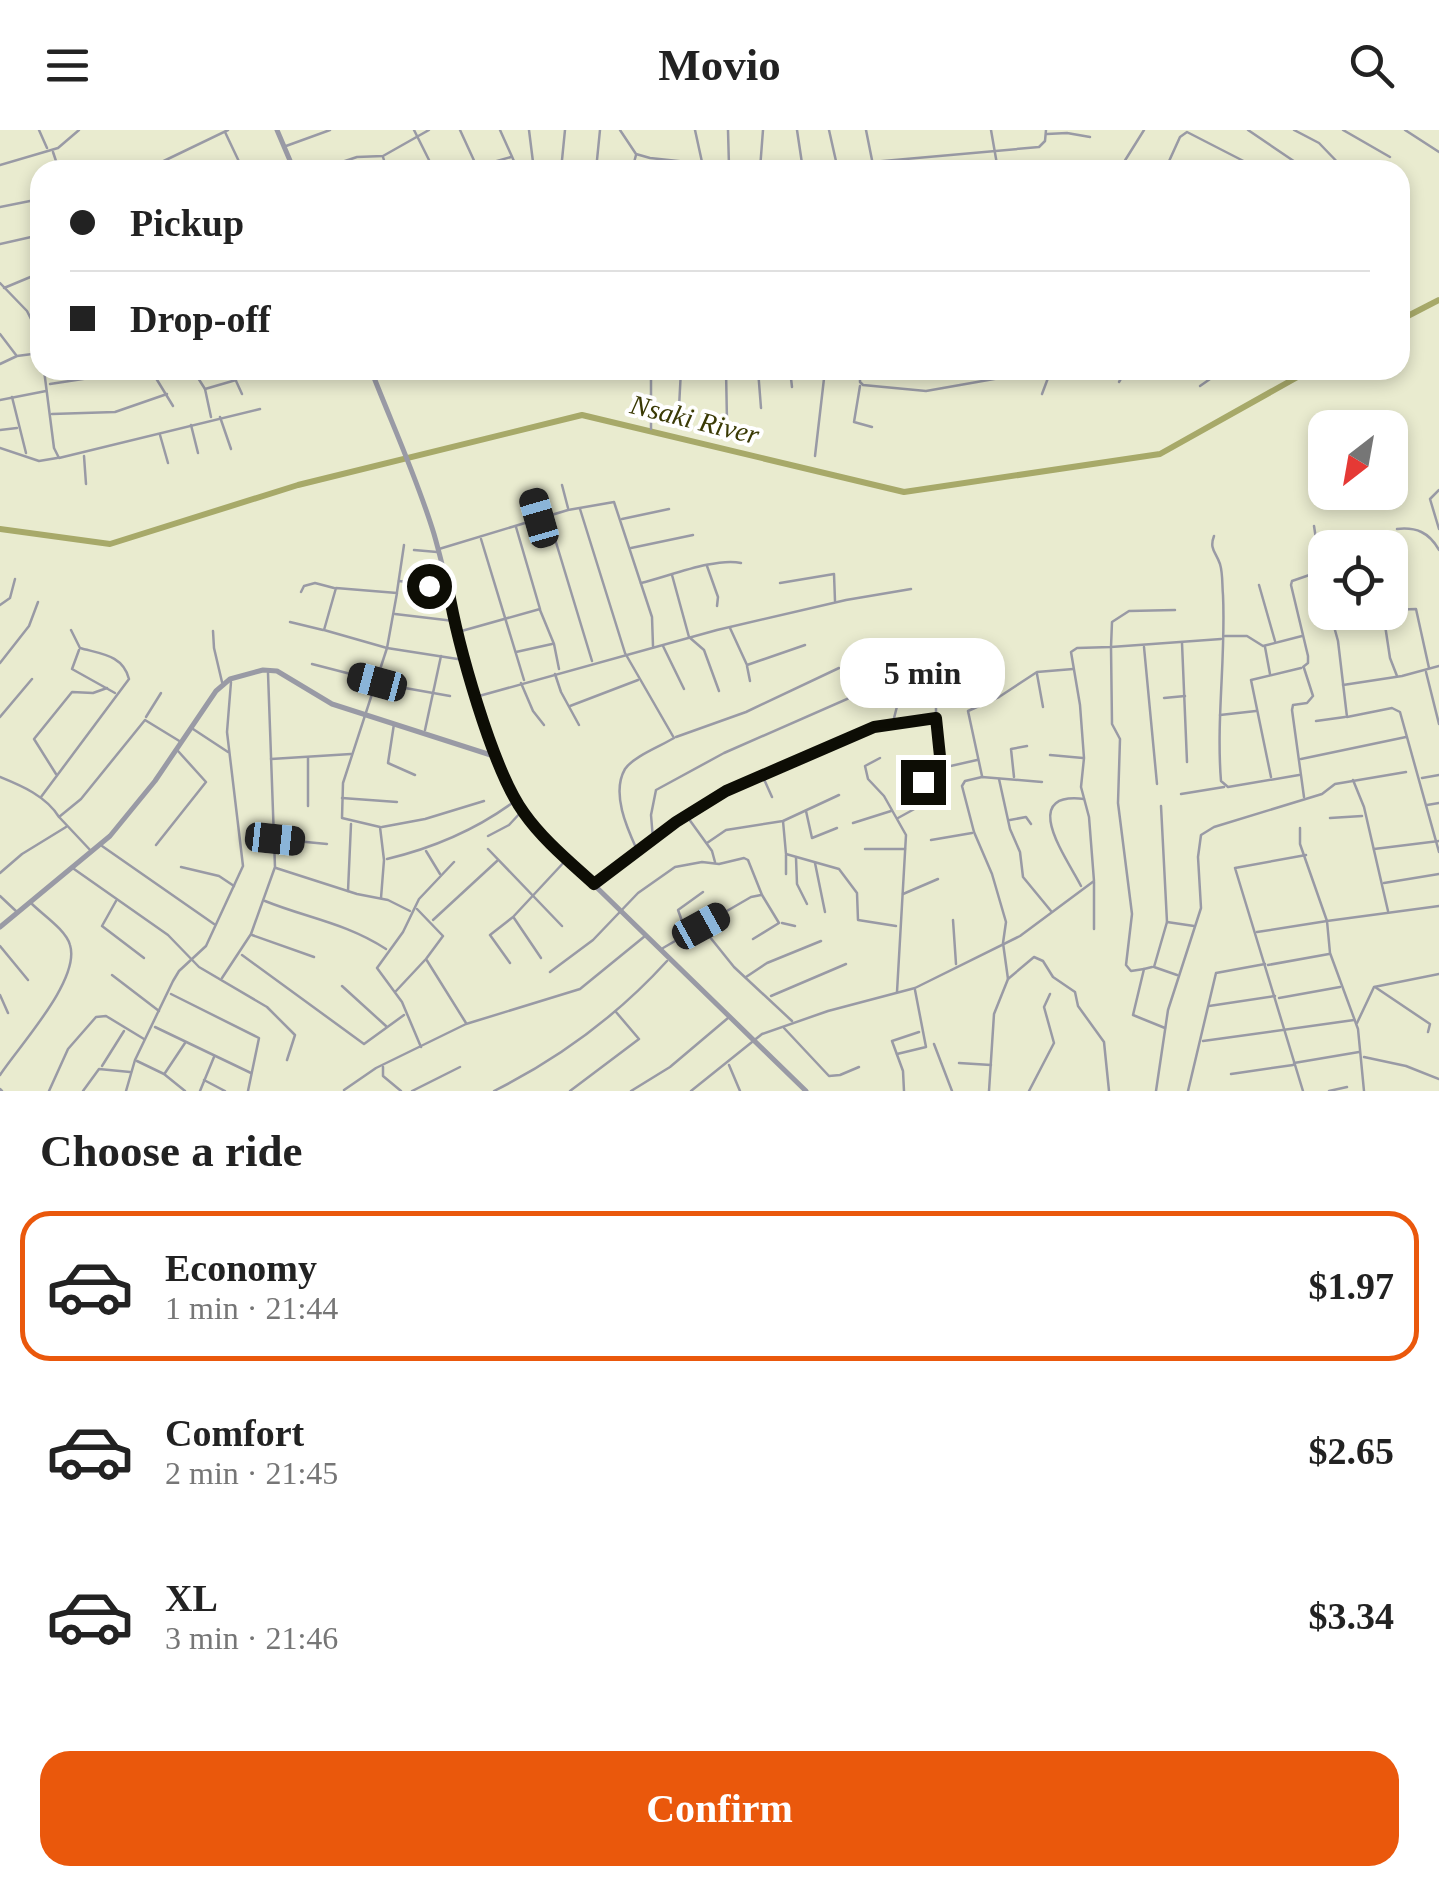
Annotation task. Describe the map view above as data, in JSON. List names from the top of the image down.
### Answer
{
  "water": ["Nsaki River"],
  "north": "bottom left",
  "page": {
    "header": "Movio",
    "banner": ["Pickup", "Drop-off"],
    "bubble": "5 min",
    "heading": "Choose a ride",
    "list": [
      {
        "name": "Economy",
        "note": "1 min · 21:44",
        "value": "$1.97"
      },
      {
        "name": "Comfort",
        "note": "2 min · 21:45",
        "value": "$2.65"
      },
      {
        "name": "XL",
        "note": "3 min · 21:46",
        "value": "$3.34"
      }
    ],
    "buttons": "Confirm"
  }
}
